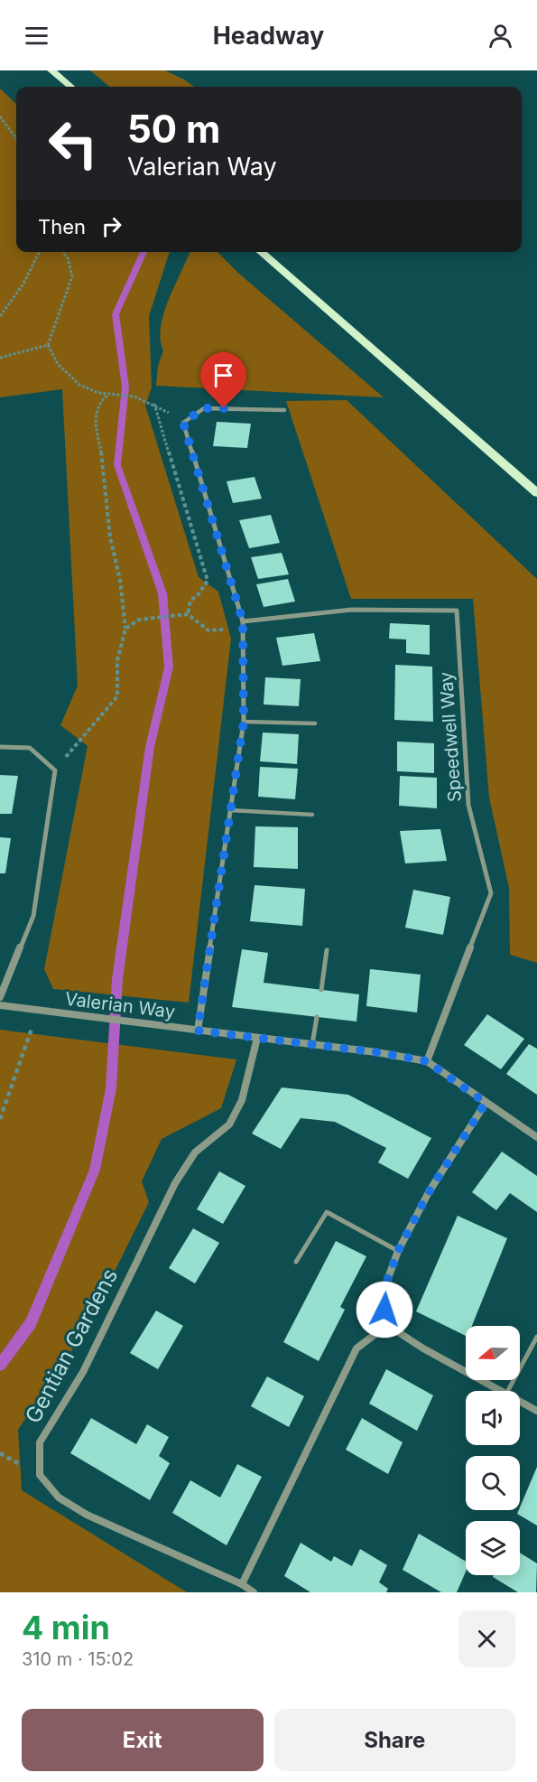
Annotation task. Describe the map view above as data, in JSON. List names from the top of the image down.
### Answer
{
  "streets": {
    "street": ["Speedwell Way", "Valerian Way", "Gentian Gardens"]
  },
  "crossings": [
    ["Speedwell Way", "Valerian Way"],
    ["Valerian Way", "Gentian Gardens"]
  ],
  "north": "left",
  "page": {
    "header": "Headway",
    "turn": ["50 m", "Valerian Way"],
    "then": "Then",
    "heading": ["4 min", "310 m · 15:02"],
    "buttons": ["Exit", "Share"]
  }
}
